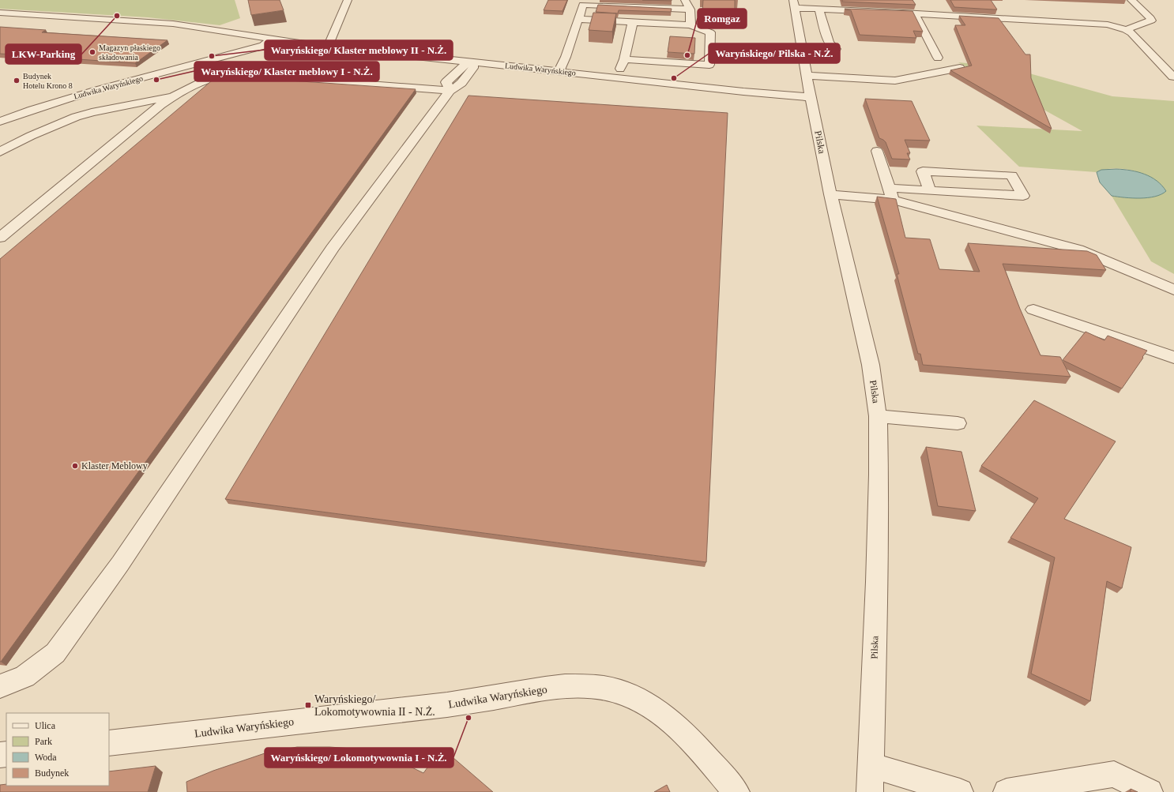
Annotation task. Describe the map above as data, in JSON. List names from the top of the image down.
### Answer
{
  "streets": {
    "street": ["Ludwika Waryńskiego", "Pilska"]
  },
  "crossings": [
    ["Ludwika Waryńskiego", "Pilska"]
  ],
  "places": {
    "other": [
      "LKW-Parking",
      "Magazyn płaskiego składowania",
      "Romgaz",
      "Waryńskiego/ Klaster meblowy II - N.Ż.",
      "Waryńskiego/ Pilska - N.Ż.",
      "Waryńskiego/ Klaster meblowy I - N.Ż.",
      "Budynek Hotelu Krono 8",
      "Klaster Meblowy",
      "Waryńskiego/ Lokomotywownia I - N.Ż."
    ],
    "transit": ["Waryńskiego/ Lokomotywownia II - N.Ż."]
  },
  "legend": [
    "Ulica",
    "Park",
    "Woda",
    "Budynek"
  ]
}
